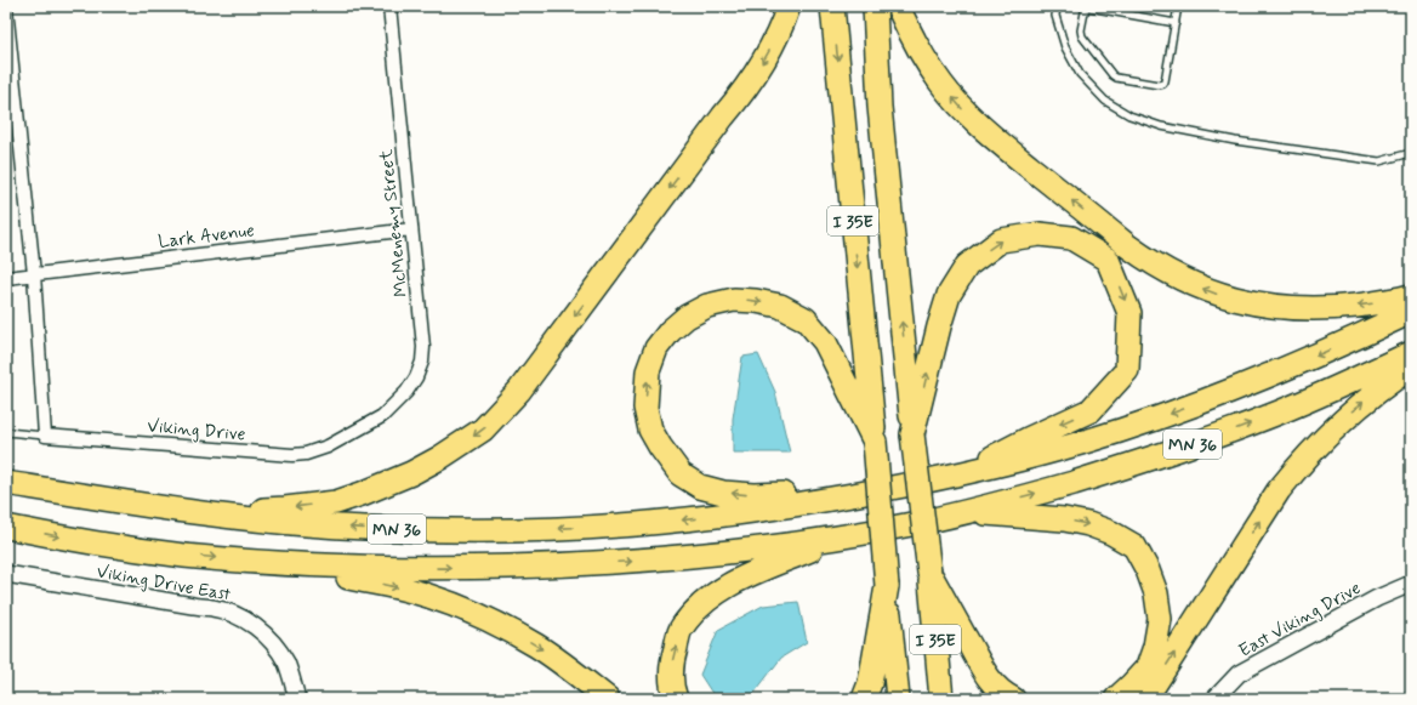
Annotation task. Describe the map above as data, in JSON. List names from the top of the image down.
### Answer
{
  "streets": {
    "highway": ["I 35E", "MN 36"],
    "street": [
      "McMenemy Street",
      "Lark Avenue",
      "Viking Drive",
      "Viking Drive East",
      "East Viking Drive"
    ]
  },
  "crossings": [
    ["McMenemy Street", "Lark Avenue"],
    ["McMenemy Street", "Viking Drive"]
  ]
}
